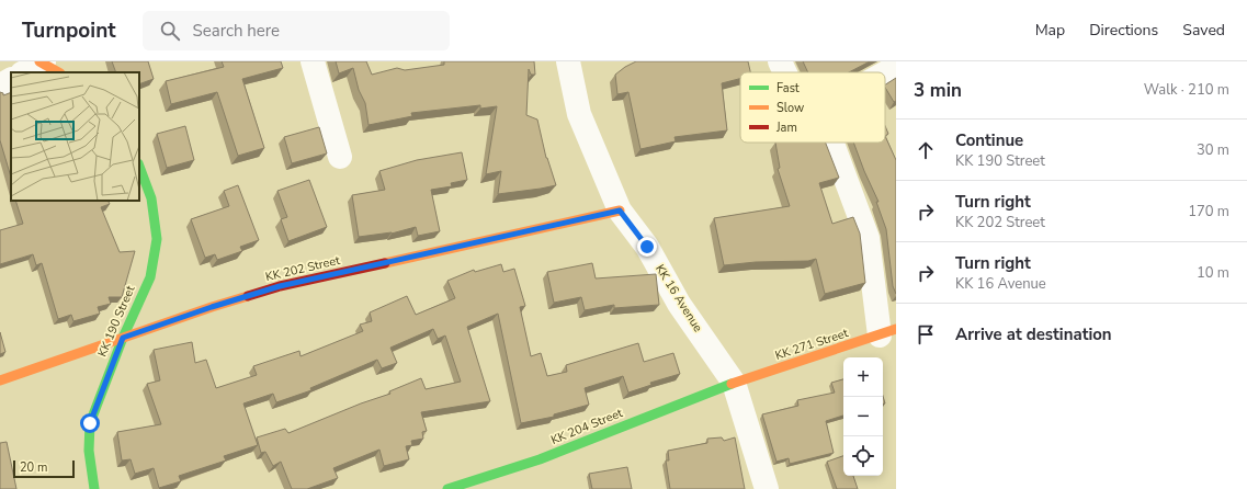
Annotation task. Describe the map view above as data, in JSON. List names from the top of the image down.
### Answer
{
  "streets": {
    "street": [
      "KK 202 Street",
      "KK 16 Avenue",
      "KK 190 Street",
      "KK 271 Street",
      "KK 204 Street"
    ]
  },
  "crossings": [
    ["KK 202 Street", "KK 16 Avenue"],
    ["KK 202 Street", "KK 190 Street"],
    ["KK 16 Avenue", "KK 271 Street"],
    ["KK 16 Avenue", "KK 204 Street"],
    ["KK 271 Street", "KK 204 Street"]
  ],
  "legend": ["Fast", "Slow", "Jam"],
  "scale_bar": "20 m",
  "page": {
    "header": "Turnpoint",
    "search": "Search here",
    "nav": ["Map", "Directions", "Saved"],
    "heading": ["3 min", "Walk · 210 m"],
    "list": [
      ["Continue", "KK 190 Street", "30 m"],
      ["Turn right", "KK 202 Street", "170 m"],
      ["Turn right", "KK 16 Avenue", "10 m"],
      "Arrive at destination"
    ],
    "map_buttons": ["+", "−"],
    "scale": "20 m"
  }
}
